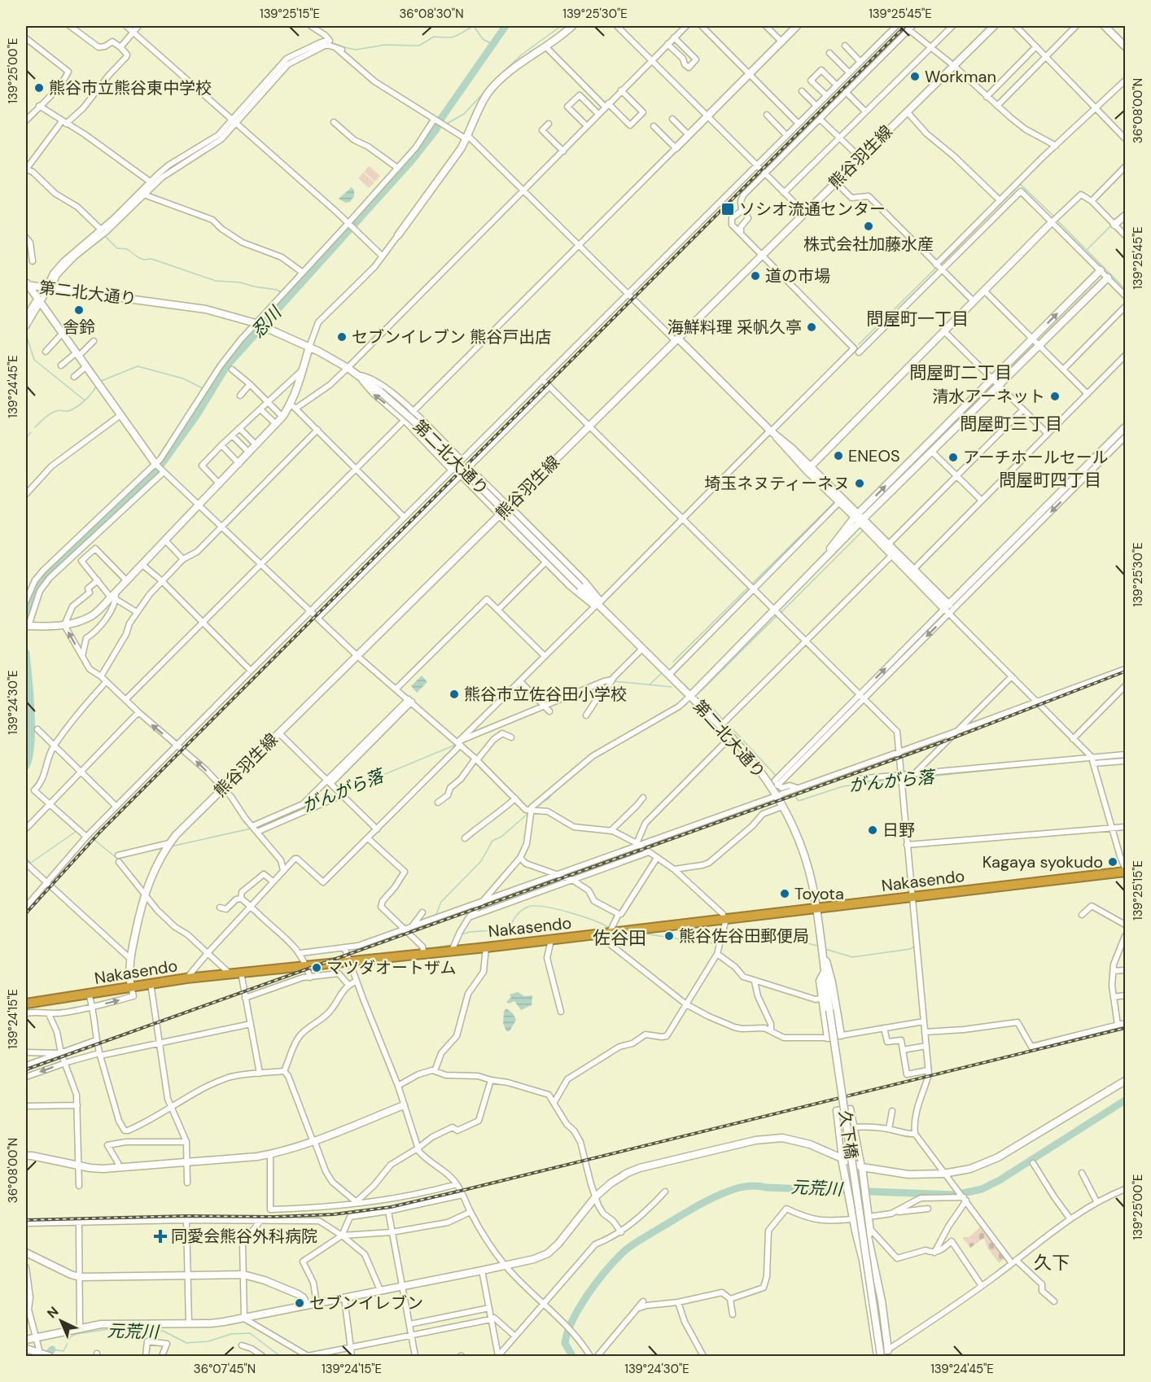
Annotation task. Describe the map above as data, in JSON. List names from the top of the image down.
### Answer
{
  "streets": {
    "highway": ["Nakasendo"],
    "street": ["熊谷羽生線", "第二北大通り", "久下橋"]
  },
  "crossings": [
    ["熊谷羽生線", "Nakasendo"],
    ["第二北大通り", "Nakasendo"]
  ],
  "districts": [
    "問屋町一丁目",
    "問屋町二丁目",
    "問屋町三丁目",
    "問屋町四丁目",
    "佐谷田",
    "久下"
  ],
  "water": ["忍川", "がんがら落", "元荒川"],
  "places": {
    "other": [
      "Workman",
      "熊谷市立熊谷東中学校",
      "株式会社加藤水産",
      "道の市場",
      "舎鈴",
      "海鮮料理 采帆久亭",
      "セブンイレブン 熊谷戸出店",
      "清水アーネット",
      "ENEOS",
      "アーチホールセール",
      "埼玉ネヌティーネヌ",
      "熊谷市立佐谷田小学校",
      "日野",
      "Kagaya syokudo",
      "Toyota",
      "熊谷佐谷田郵便局",
      "マツダオートザム",
      "セブンイレブン"
    ],
    "transit": ["ソシオ流通センター"],
    "health": ["同愛会熊谷外科病院"]
  },
  "north": "top left",
  "coordinates": [
    "139°25'15\"E",
    "36°08'30\"N",
    "139°25'30\"E",
    "139°25'45\"E",
    "139°25'00\"E",
    "36°08'00\"N",
    "139°24'45\"E",
    "139°24'30\"E",
    "139°24'15\"E",
    "36°07'45\"N"
  ]
}
